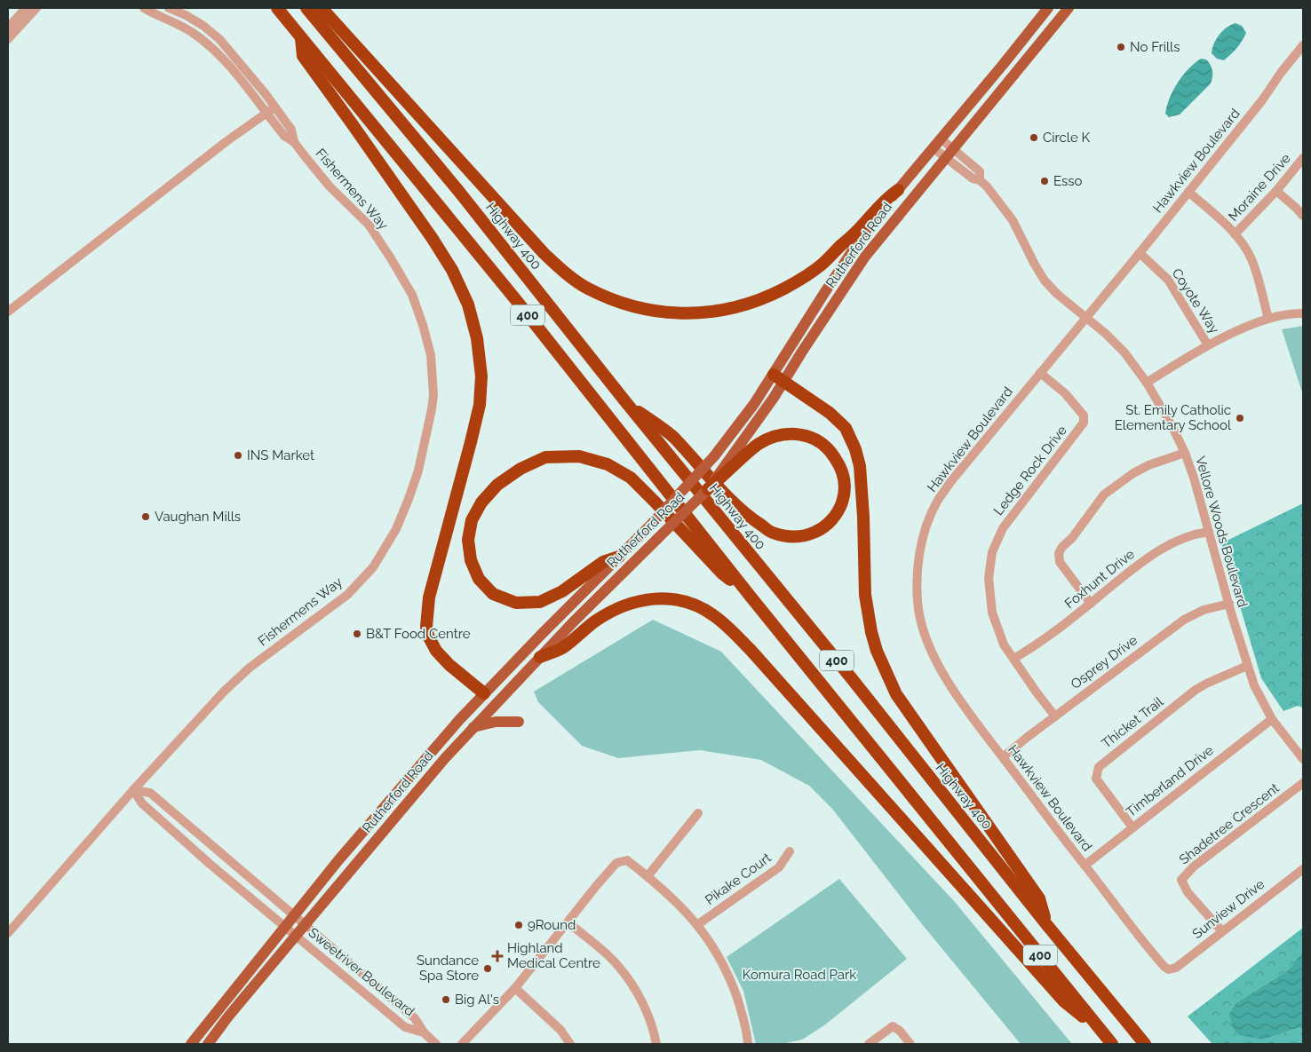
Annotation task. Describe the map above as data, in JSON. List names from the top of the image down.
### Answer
{
  "streets": {
    "highway": ["Highway 400", "400"],
    "main road": ["Rutherford Road"],
    "street": [
      "Hawkview Boulevard",
      "Moraine Drive",
      "Fishermens Way",
      "Coyote Way",
      "Ledge Rock Drive",
      "Vellore Woods Boulevard",
      "Foxhunt Drive",
      "Osprey Drive",
      "Thicket Trail",
      "Timberland Drive",
      "Shadetree Crescent",
      "Pikake Court",
      "Sunview Drive",
      "Sweetriver Boulevard"
    ]
  },
  "crossings": [
    ["Hawkview Boulevard", "Coyote Way"],
    ["Hawkview Boulevard", "Ledge Rock Drive"],
    ["Hawkview Boulevard", "Vellore Woods Boulevard"],
    ["Hawkview Boulevard", "Osprey Drive"],
    ["Hawkview Boulevard", "Timberland Drive"],
    ["Hawkview Boulevard", "Sunview Drive"],
    ["Fishermens Way", "Sweetriver Boulevard"],
    ["Rutherford Road", "Vellore Woods Boulevard"],
    ["Rutherford Road", "Sweetriver Boulevard"],
    ["Ledge Rock Drive", "Foxhunt Drive"],
    ["Ledge Rock Drive", "Osprey Drive"],
    ["Vellore Woods Boulevard", "Foxhunt Drive"],
    ["Vellore Woods Boulevard", "Osprey Drive"],
    ["Vellore Woods Boulevard", "Thicket Trail"],
    ["Vellore Woods Boulevard", "Timberland Drive"],
    ["Thicket Trail", "Timberland Drive"],
    ["Shadetree Crescent", "Sunview Drive"]
  ],
  "parks": ["Komura Road Park"],
  "places": {
    "other": [
      "No Frills",
      "Circle K",
      "Esso",
      "St. Emily Catholic Elementary School",
      "INS Market",
      "Vaughan Mills",
      "B&T Food Centre",
      "9Round",
      "Sundance Spa Store",
      "Big Al's"
    ],
    "health": ["Highland Medical Centre"]
  }
}
